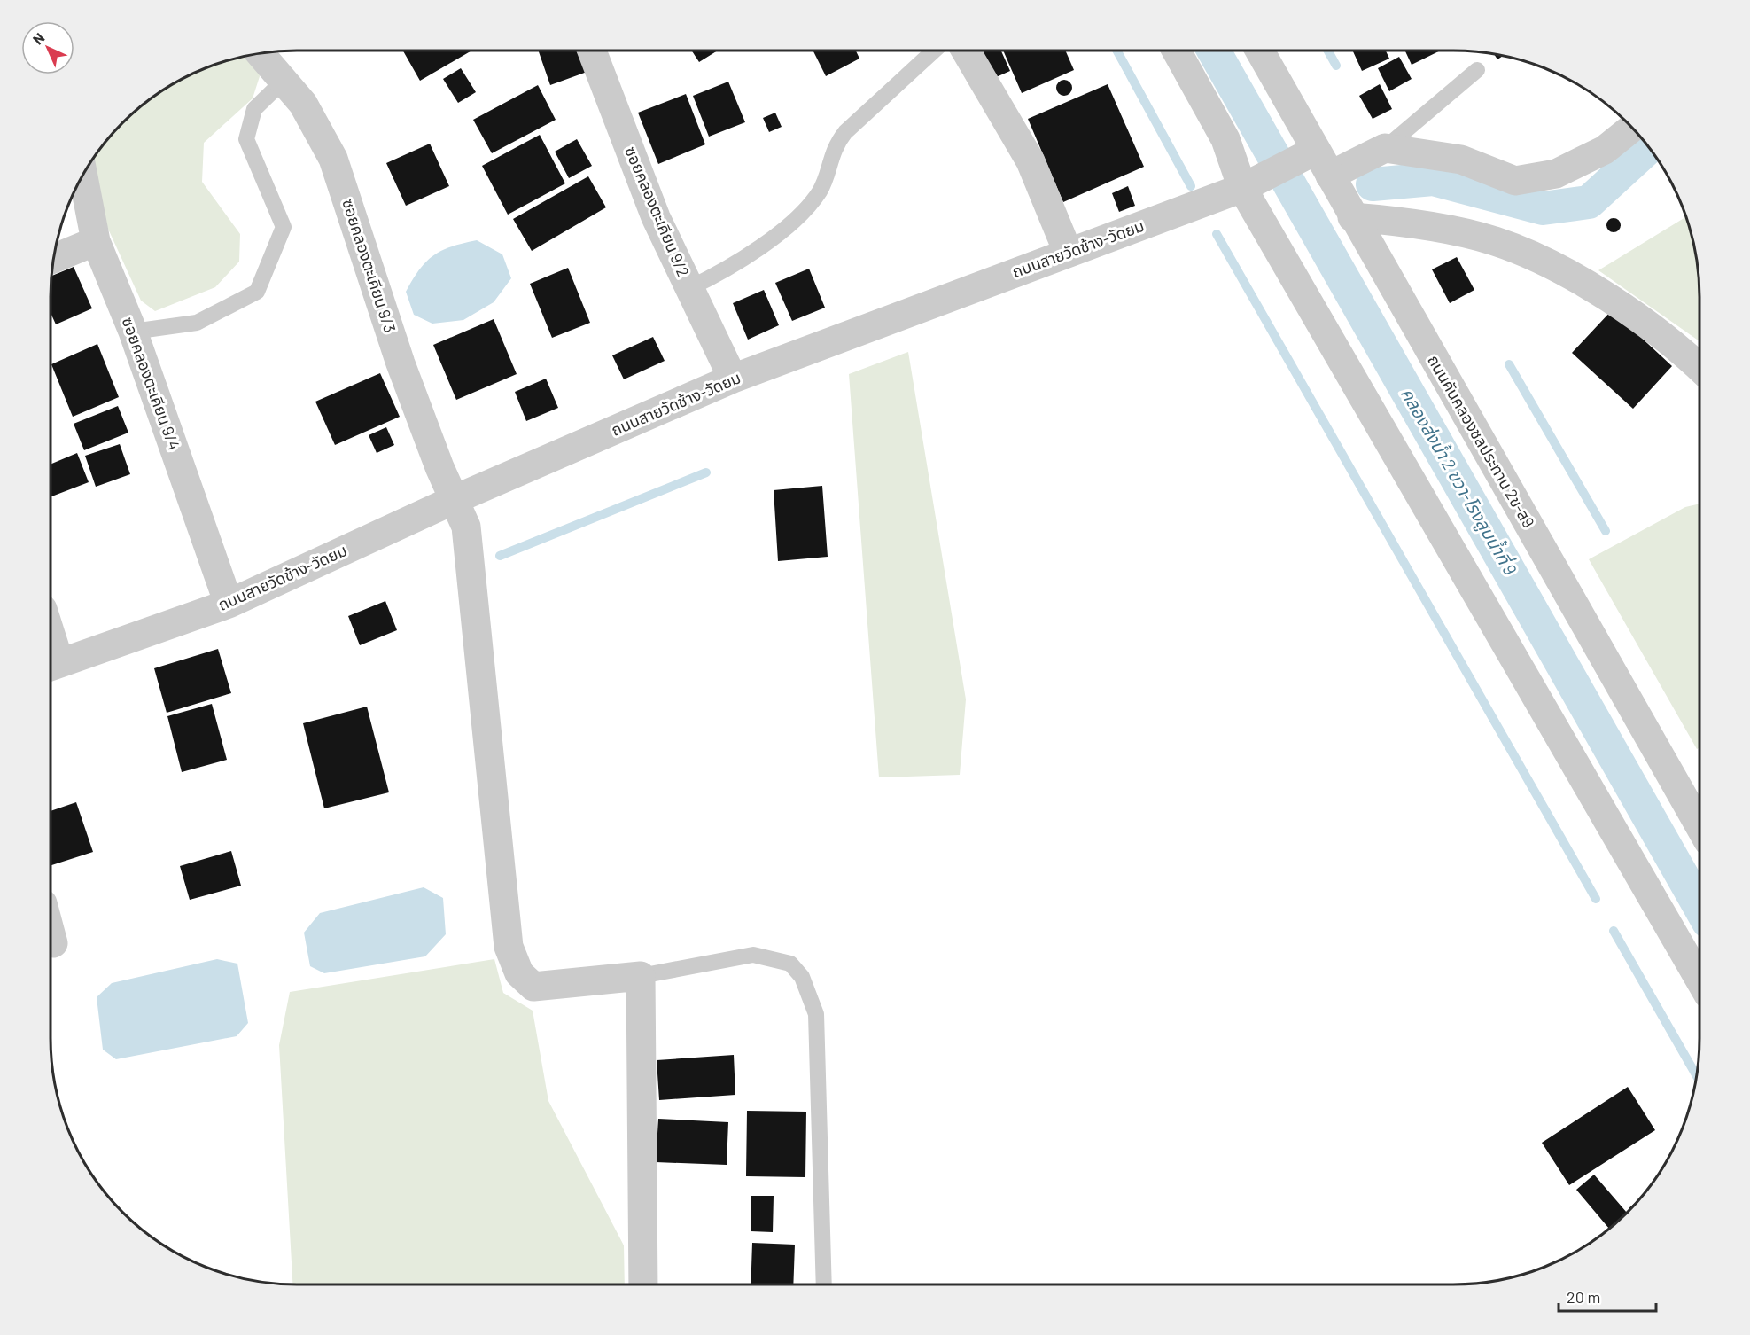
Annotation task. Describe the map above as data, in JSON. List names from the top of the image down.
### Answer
{
  "streets": {
    "street": [
      "ซอยคลองตะเคียน 9/2",
      "ถนนสายวัดช้าง-วัดยม",
      "ซอยคลองตะเคียน 9/3",
      "ซอยคลองตะเคียน 9/4",
      "ถนนคันคลองชลประทาน 2ข-ส9"
    ]
  },
  "crossings": [
    ["ซอยคลองตะเคียน 9/2", "ถนนสายวัดช้าง-วัดยม"],
    ["ถนนสายวัดช้าง-วัดยม", "ซอยคลองตะเคียน 9/3"],
    ["ถนนสายวัดช้าง-วัดยม", "ซอยคลองตะเคียน 9/4"],
    ["ถนนสายวัดช้าง-วัดยม", "ถนนคันคลองชลประทาน 2ข-ส9"]
  ],
  "water": ["คลองส่งน้ำ 2 ขวา-โรงสูบน้ำที่ 9"],
  "scale_bar": "20 m",
  "north": "top left"
}
